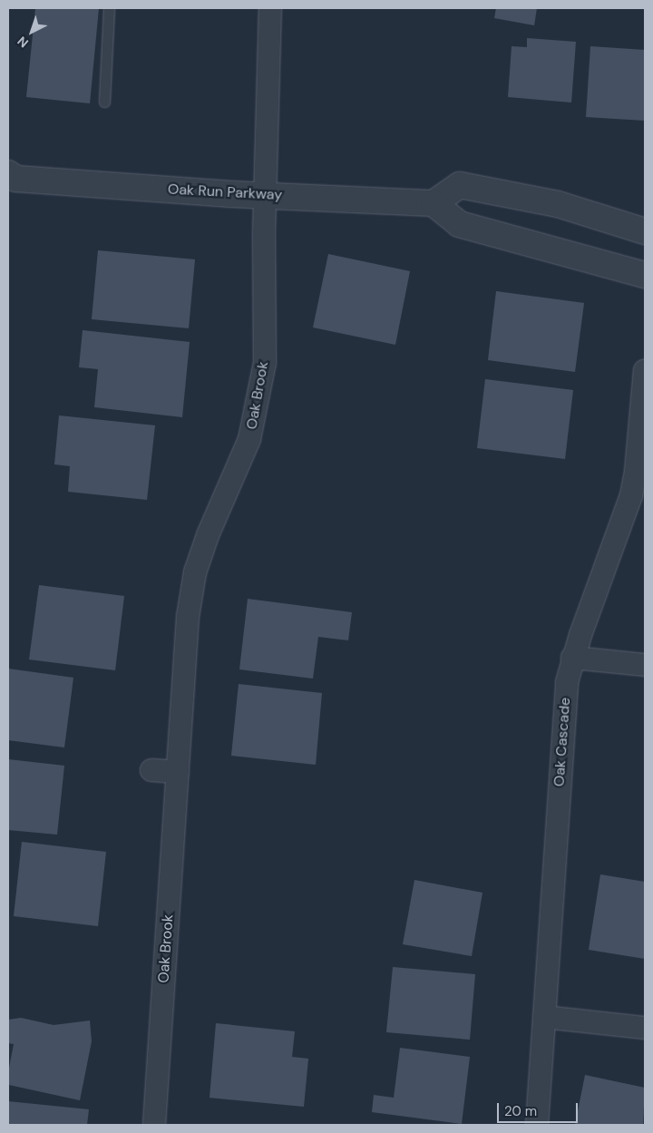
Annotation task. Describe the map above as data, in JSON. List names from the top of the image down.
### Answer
{
  "streets": {
    "street": ["Oak Run Parkway", "Oak Brook", "Oak Cascade"]
  },
  "crossings": [
    ["Oak Run Parkway", "Oak Brook"]
  ],
  "scale_bar": "20 m",
  "north": "bottom left"
}
